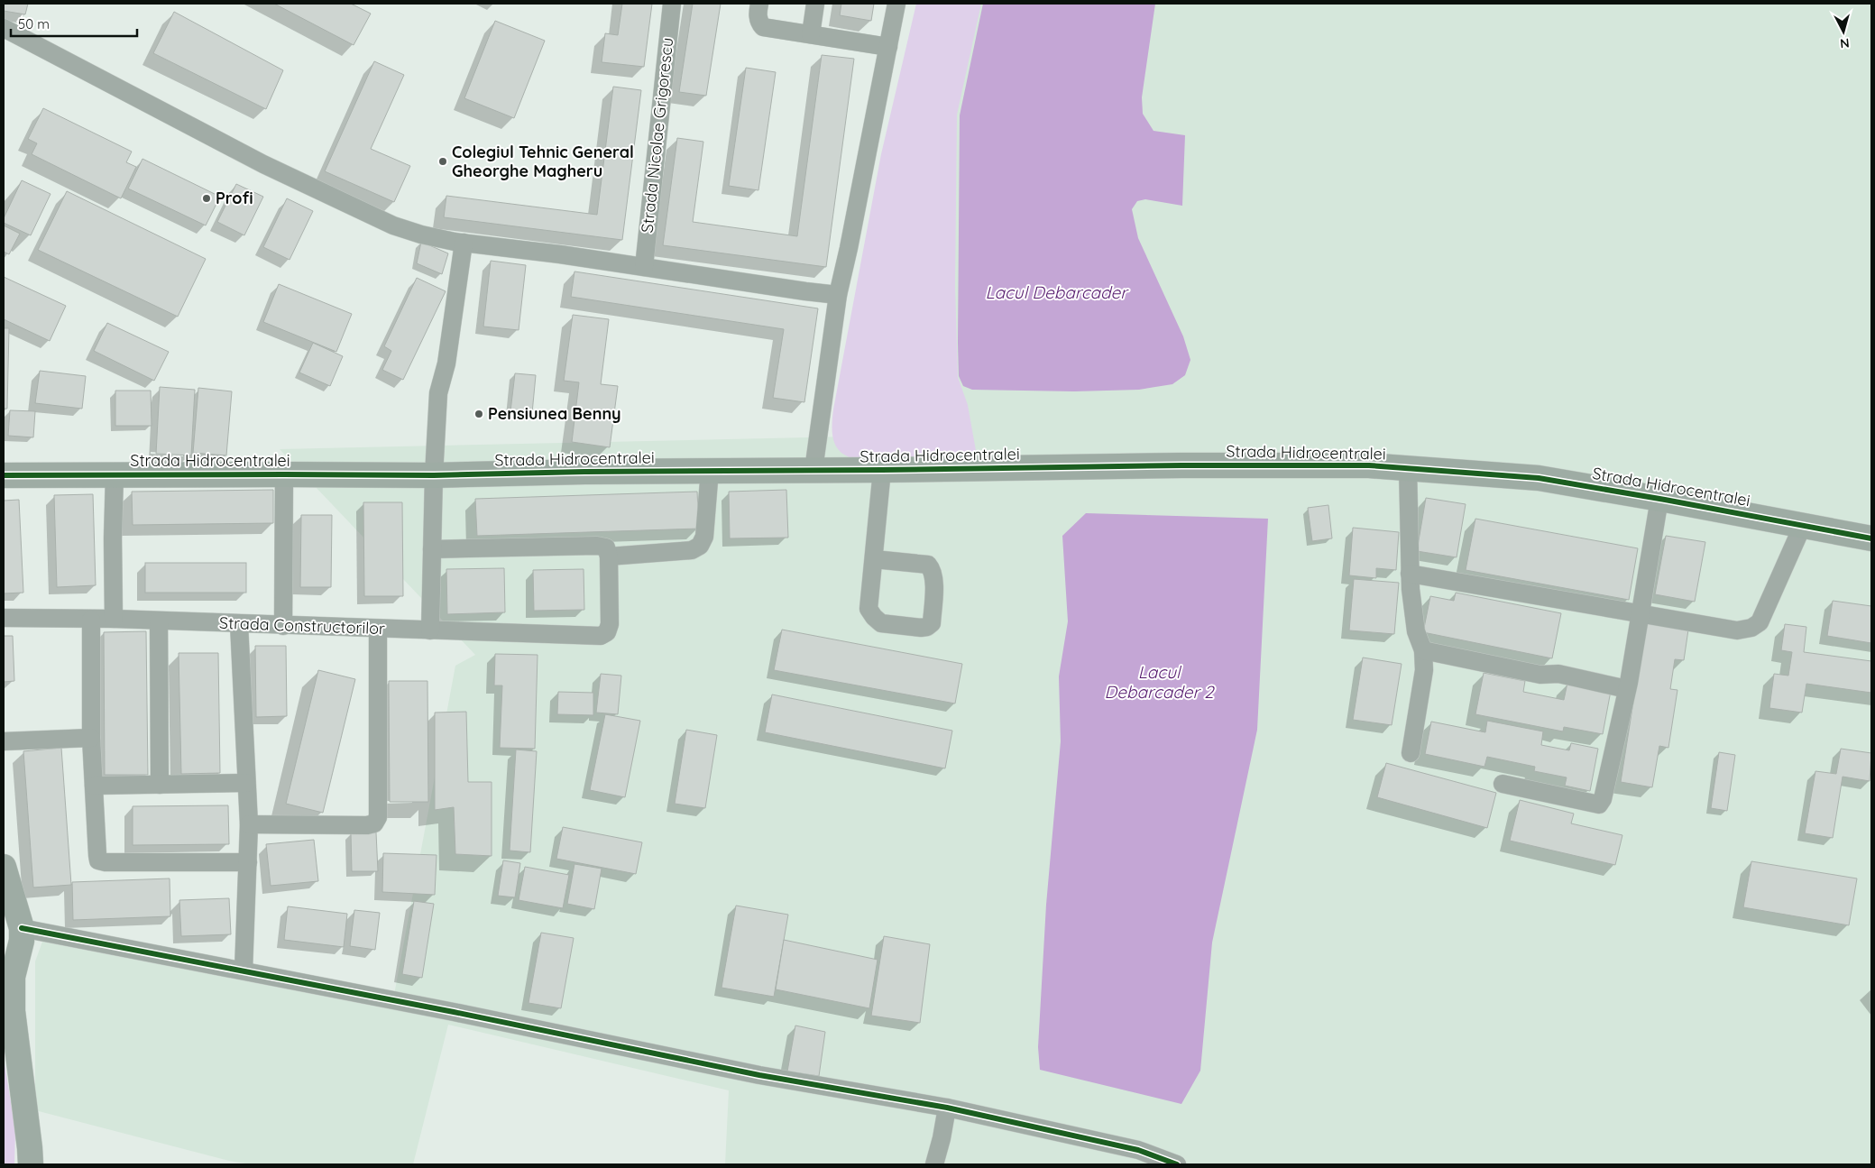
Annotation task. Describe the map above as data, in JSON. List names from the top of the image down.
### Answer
{
  "streets": {
    "street": ["Strada Nicolae Grigorescu", "Strada Hidrocentralei", "Strada Constructorilor"]
  },
  "water": ["Lacul Debarcader", "Lacul Debarcader 2"],
  "places": ["Colegiul Tehnic General Gheorghe Magheru", "Profi", "Pensiunea Benny"],
  "scale_bar": "50 m",
  "north": "bottom"
}
